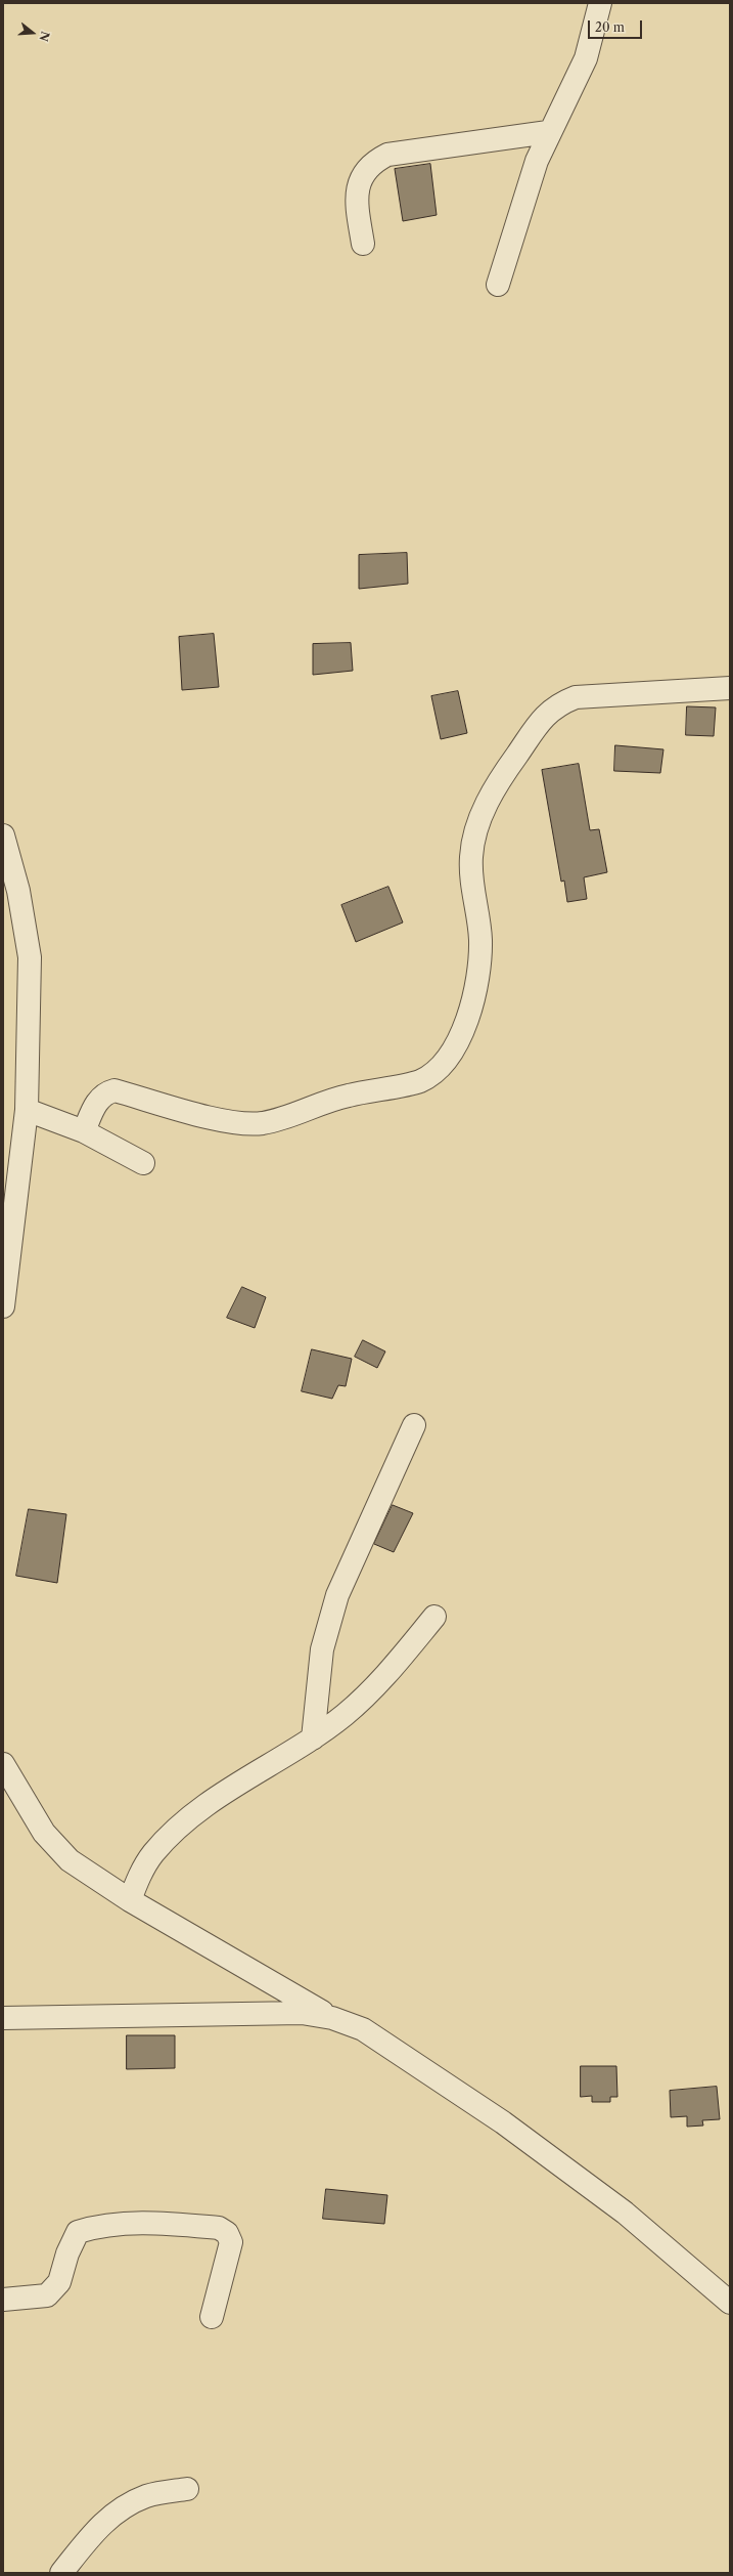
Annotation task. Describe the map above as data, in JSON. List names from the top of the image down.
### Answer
{
  "scale_bar": "20 m",
  "north": "right"
}
